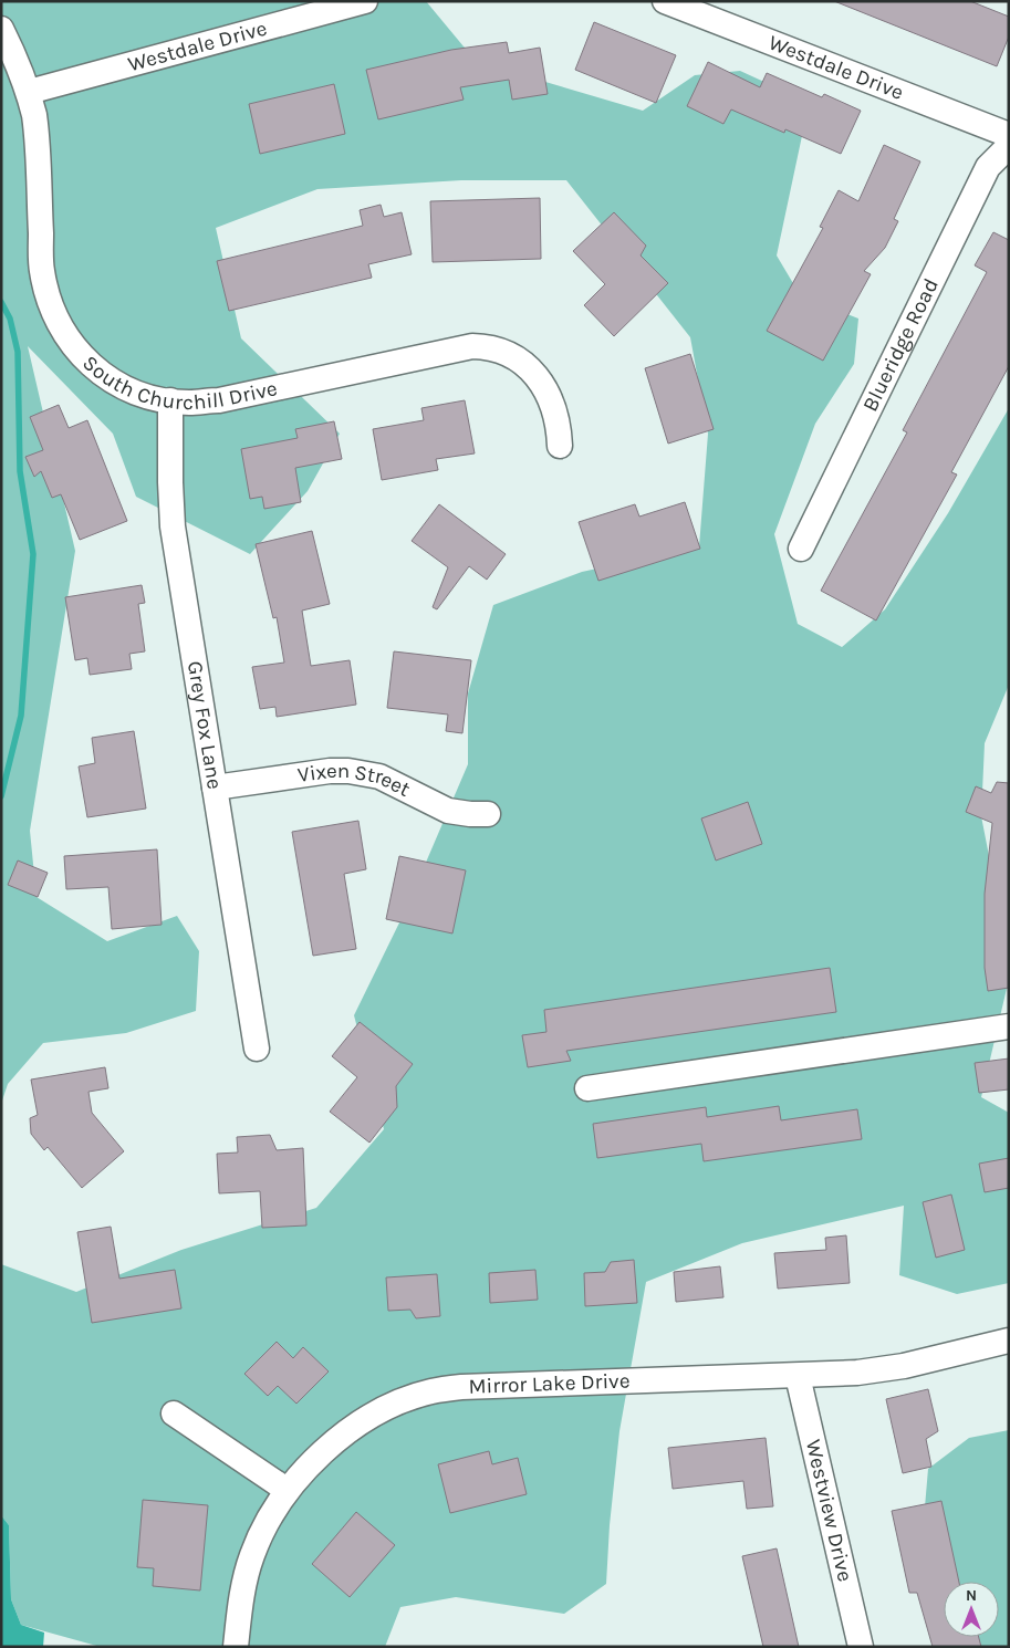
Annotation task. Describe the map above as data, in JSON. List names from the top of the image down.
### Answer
{
  "streets": {
    "street": [
      "Westdale Drive",
      "Blueridge Road",
      "South Churchill Drive",
      "Grey Fox Lane",
      "Vixen Street",
      "Mirror Lake Drive",
      "Westview Drive"
    ]
  },
  "crossings": [
    ["Westdale Drive", "South Churchill Drive"],
    ["South Churchill Drive", "Grey Fox Lane"],
    ["Grey Fox Lane", "Vixen Street"],
    ["Mirror Lake Drive", "Westview Drive"]
  ],
  "north": "top"
}
